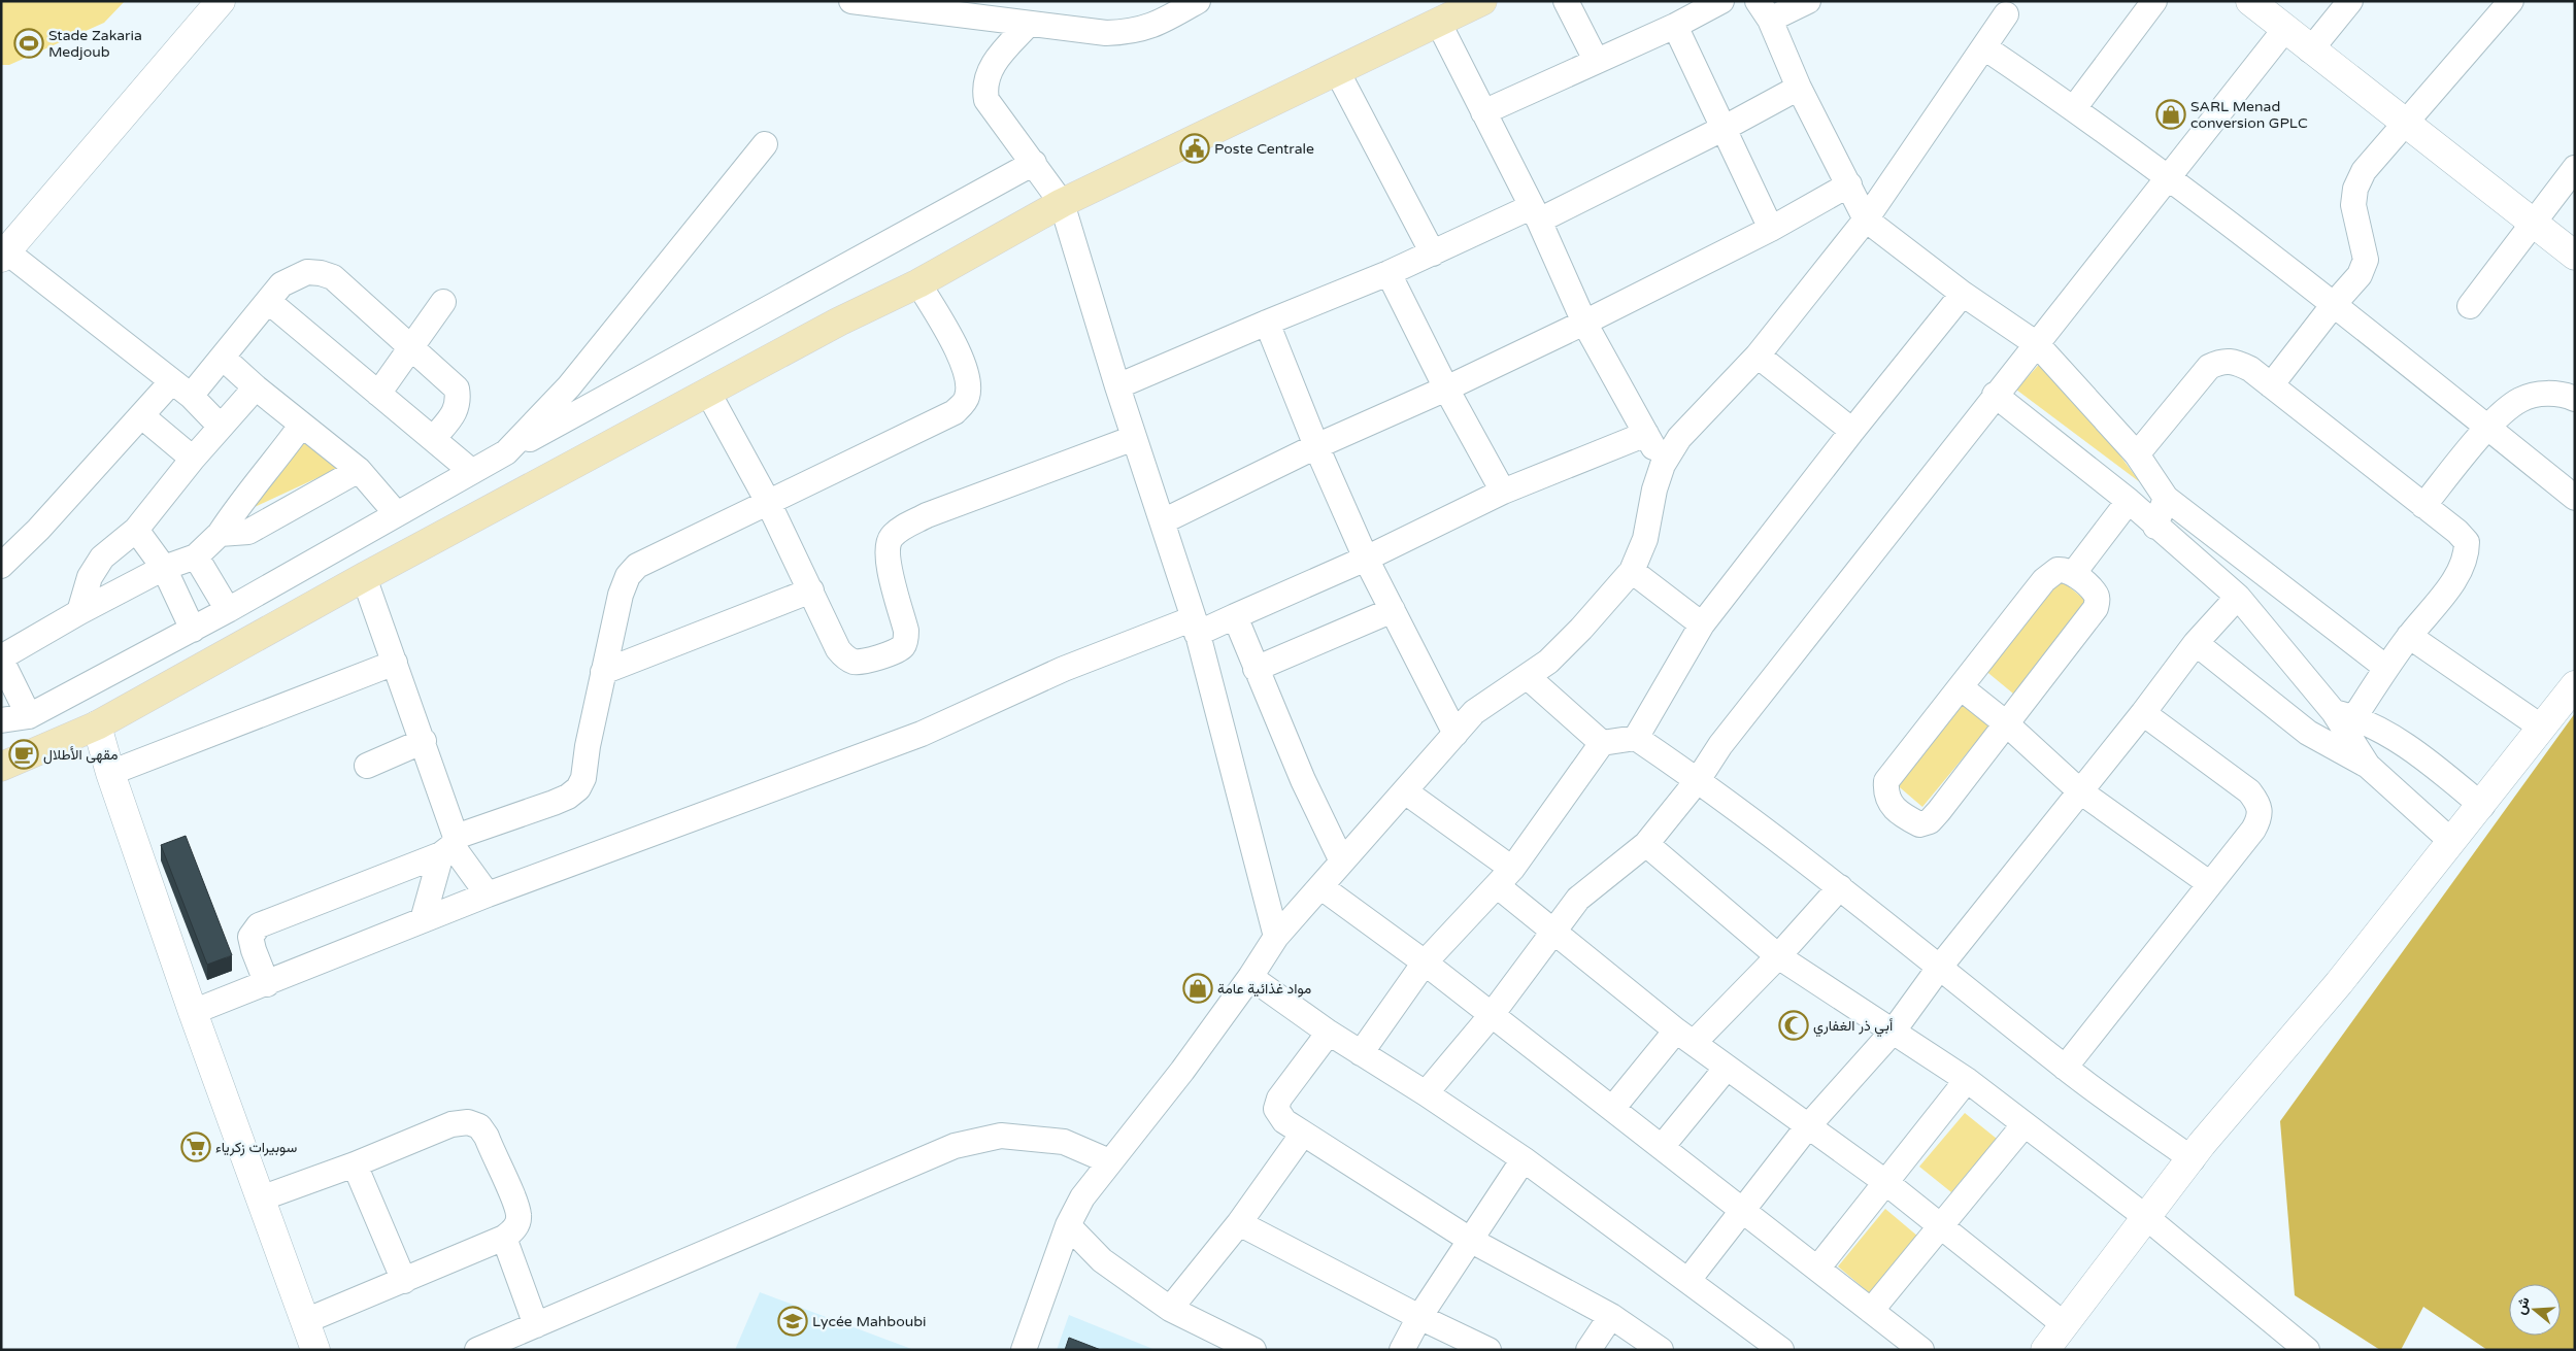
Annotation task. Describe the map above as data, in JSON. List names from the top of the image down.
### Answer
{
  "places": {
    "sports": ["Stade Zakaria Medjoub"],
    "shop": ["SARL Menad conversion GPLC", "مواد غذائية عامة"],
    "public building": ["Poste Centrale"],
    "cafe": ["مقهى الأطلال"],
    "mosque": ["أبي ذر الغفاري"],
    "supermarket": ["سوبيرات زكرياء"],
    "school or university": ["Lycée Mahboubi"]
  },
  "north": "left"
}
